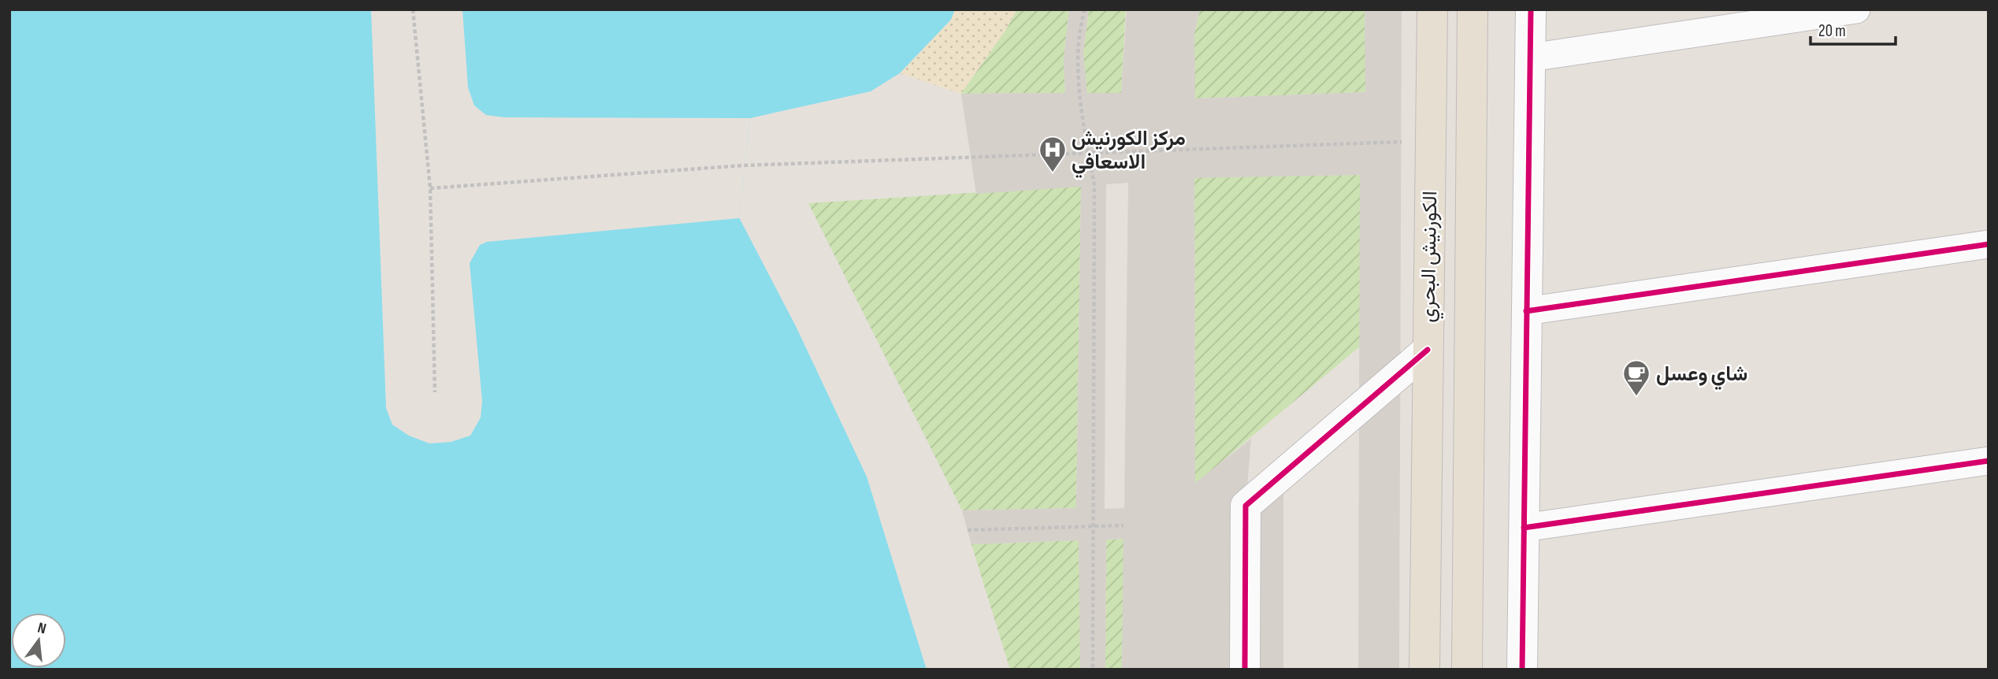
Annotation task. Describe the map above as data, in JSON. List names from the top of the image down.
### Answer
{
  "streets": {
    "main road": ["الكورنيش البحري"]
  },
  "places": {
    "hospital": ["مركز الكورنيش الاسعافي"],
    "cafe": ["شاي وعسل"]
  },
  "scale_bar": "20 m",
  "north": "top"
}
